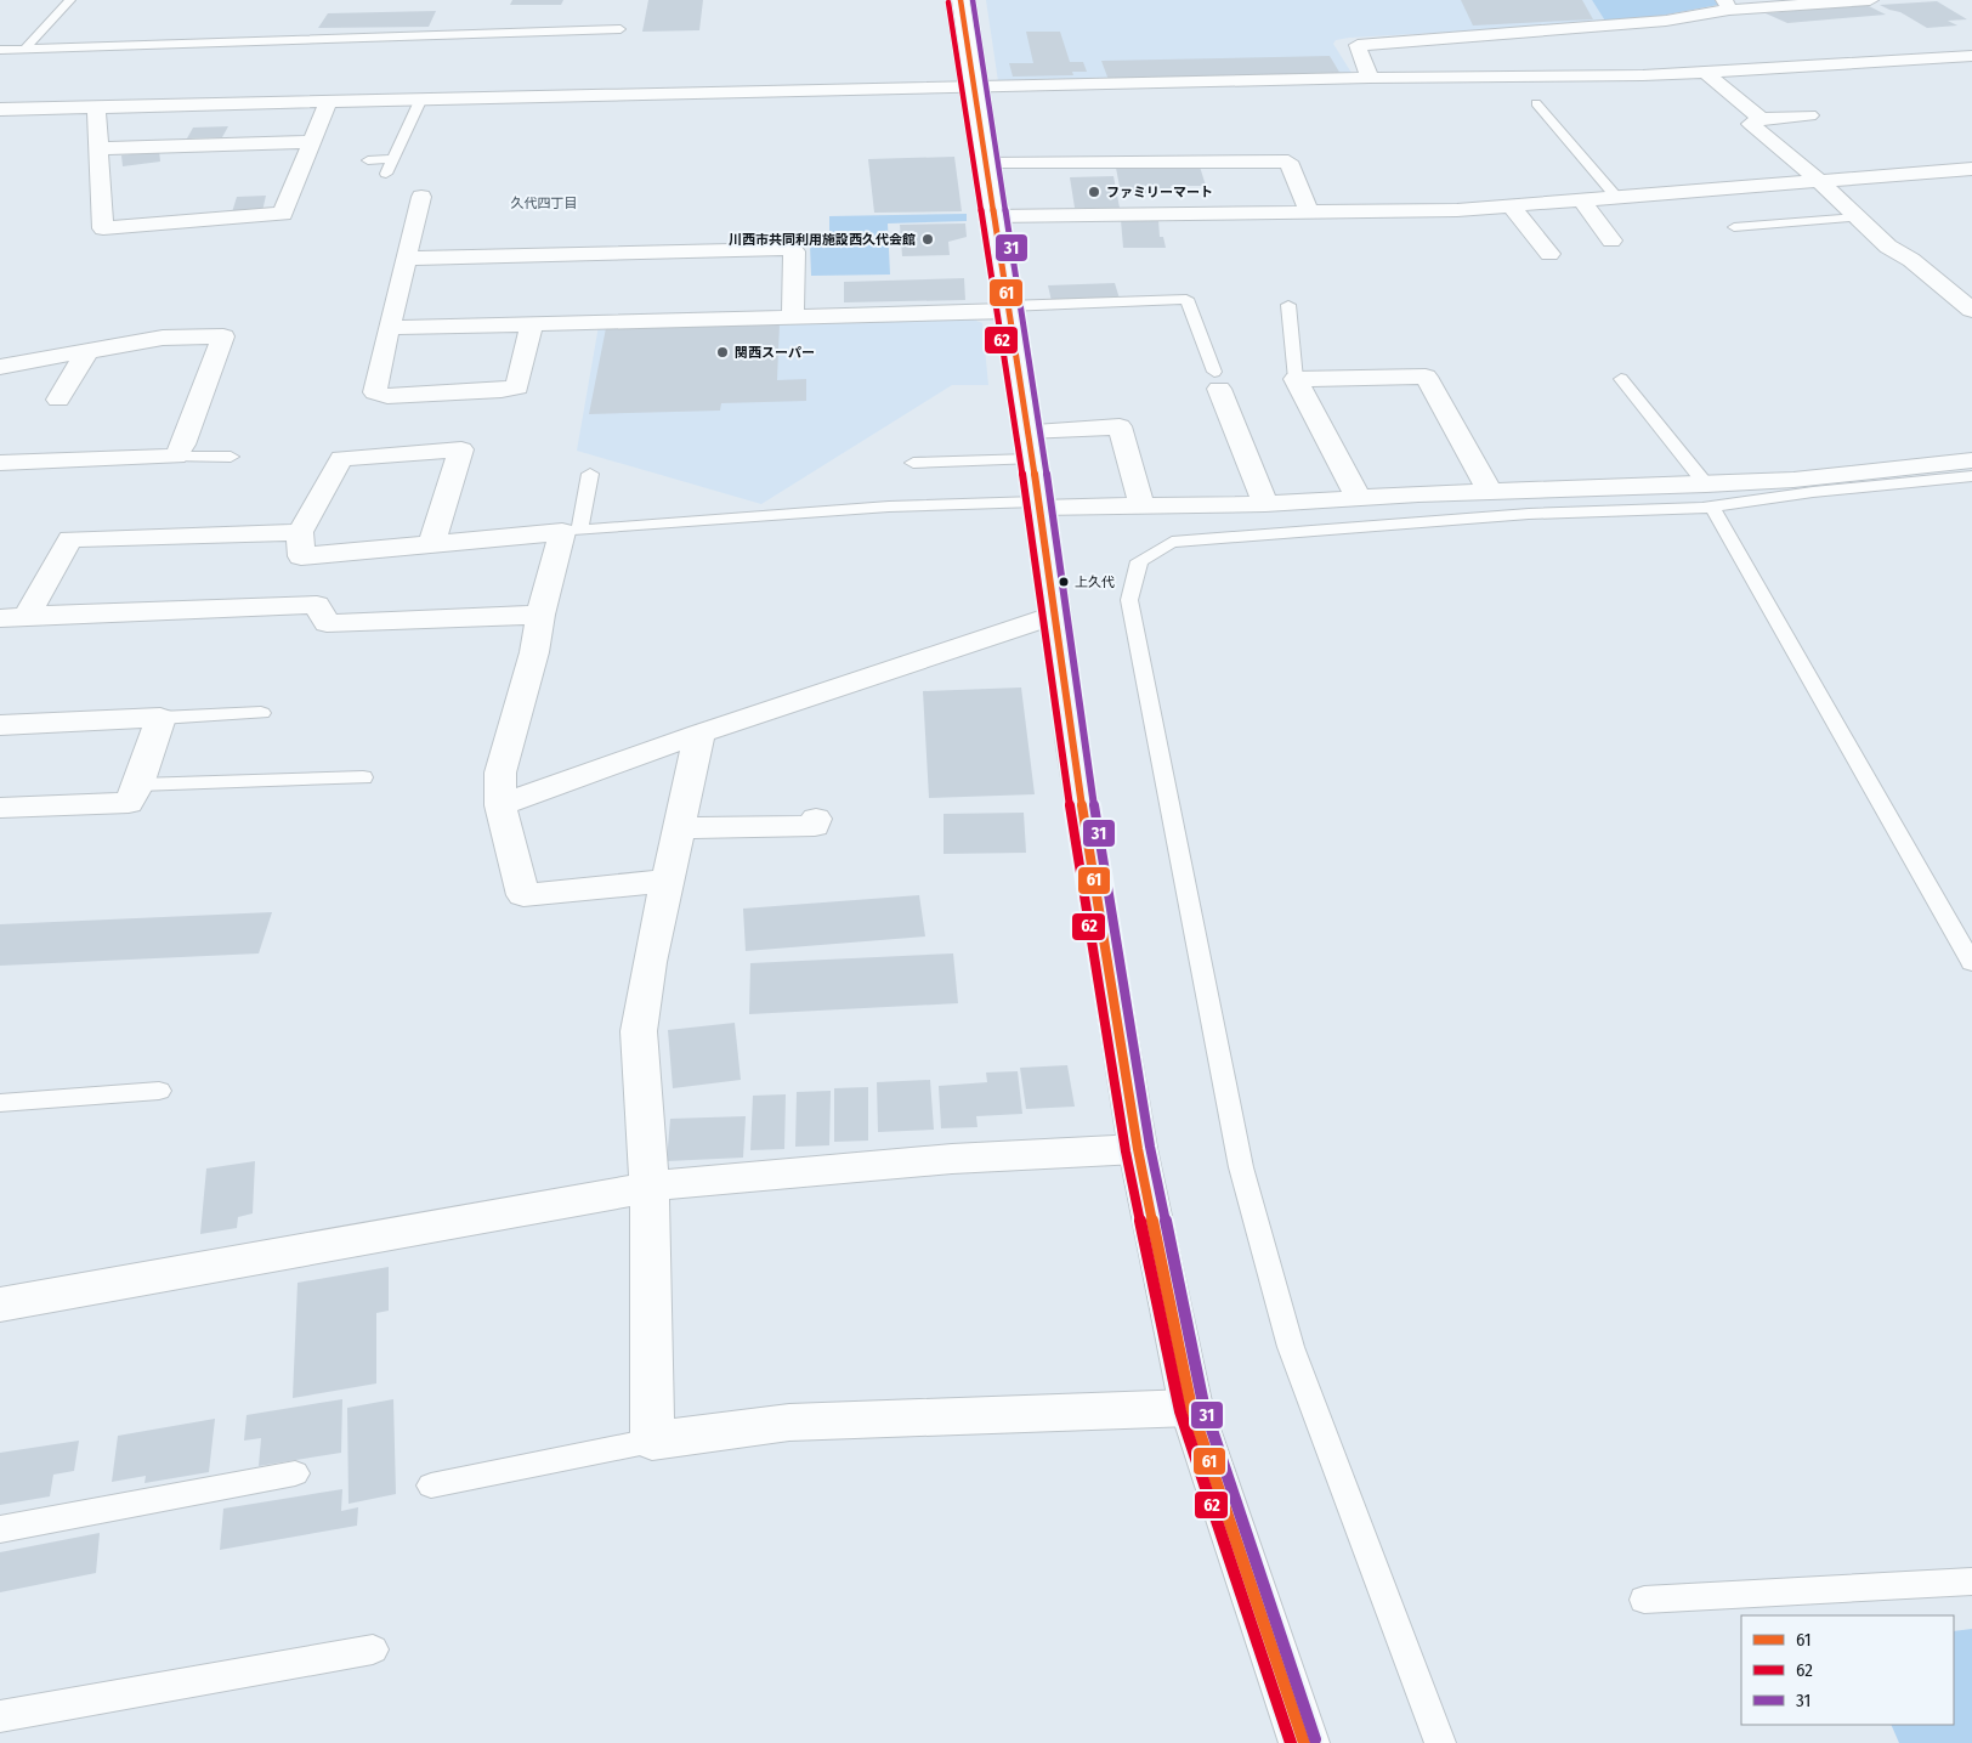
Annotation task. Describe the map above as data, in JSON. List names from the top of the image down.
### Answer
{
  "districts": ["久代四丁目"],
  "places": [
    "ファミリーマート",
    "川西市共同利用施設西久代会館",
    "関西スーパー",
    "上久代"
  ],
  "lines": ["transit line 61", "transit line 31", "transit line 62"],
  "legend": ["61", "62", "31"]
}
